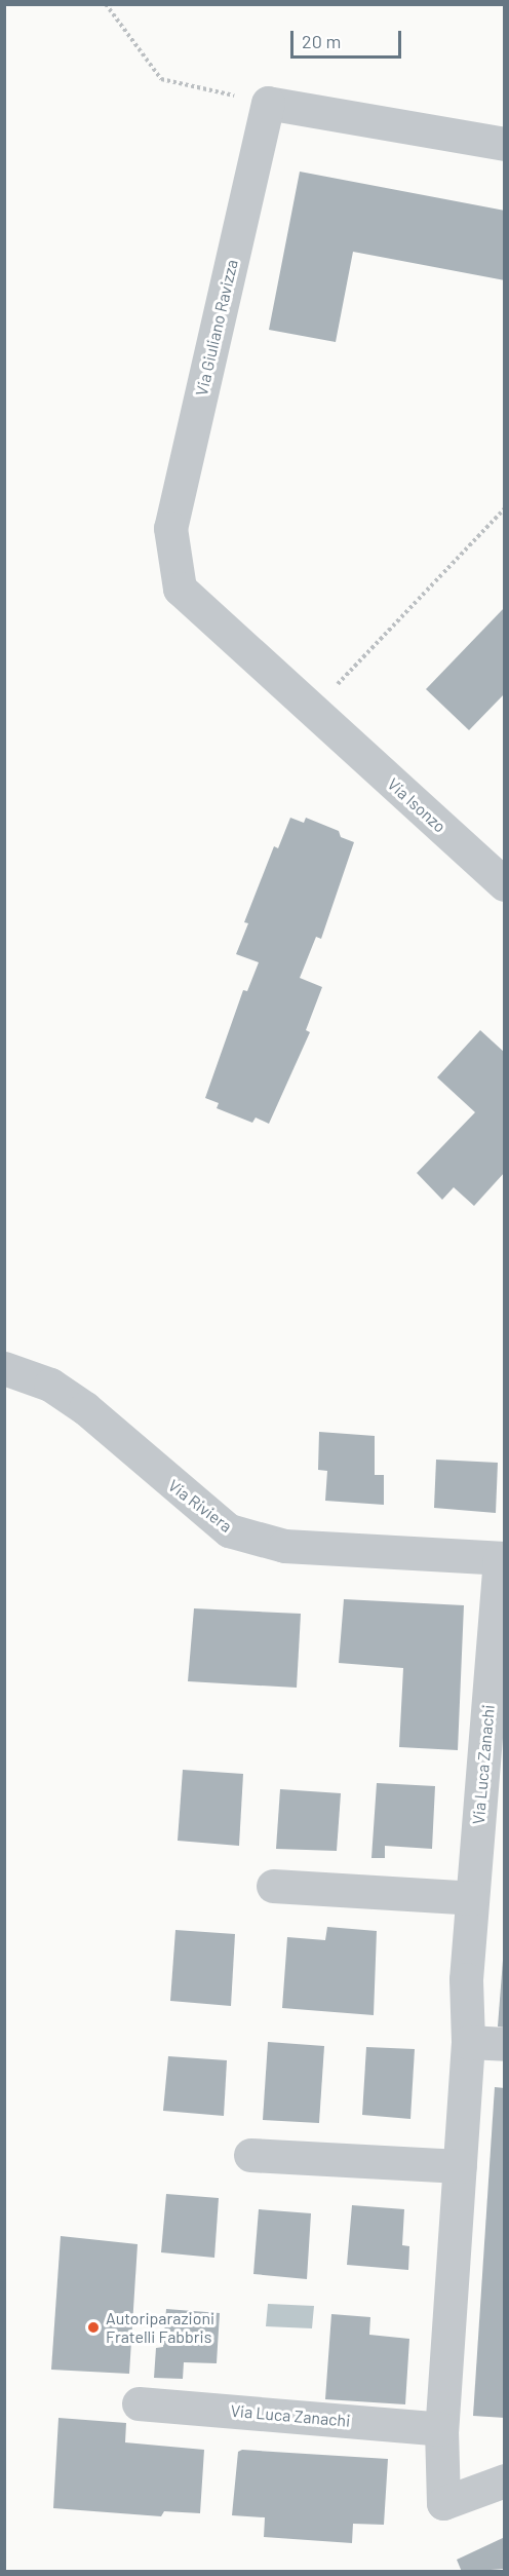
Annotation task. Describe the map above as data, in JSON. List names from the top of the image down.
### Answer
{
  "streets": {
    "street": [
      "Via Giuliano Ravizza",
      "Via Isonzo",
      "Via Riviera",
      "Via Luca Zanachi"
    ]
  },
  "crossings": [
    ["Via Giuliano Ravizza", "Via Isonzo"],
    ["Via Riviera", "Via Luca Zanachi"]
  ],
  "places": ["Autoriparazioni Fratelli Fabbris"],
  "scale_bar": "20 m"
}
